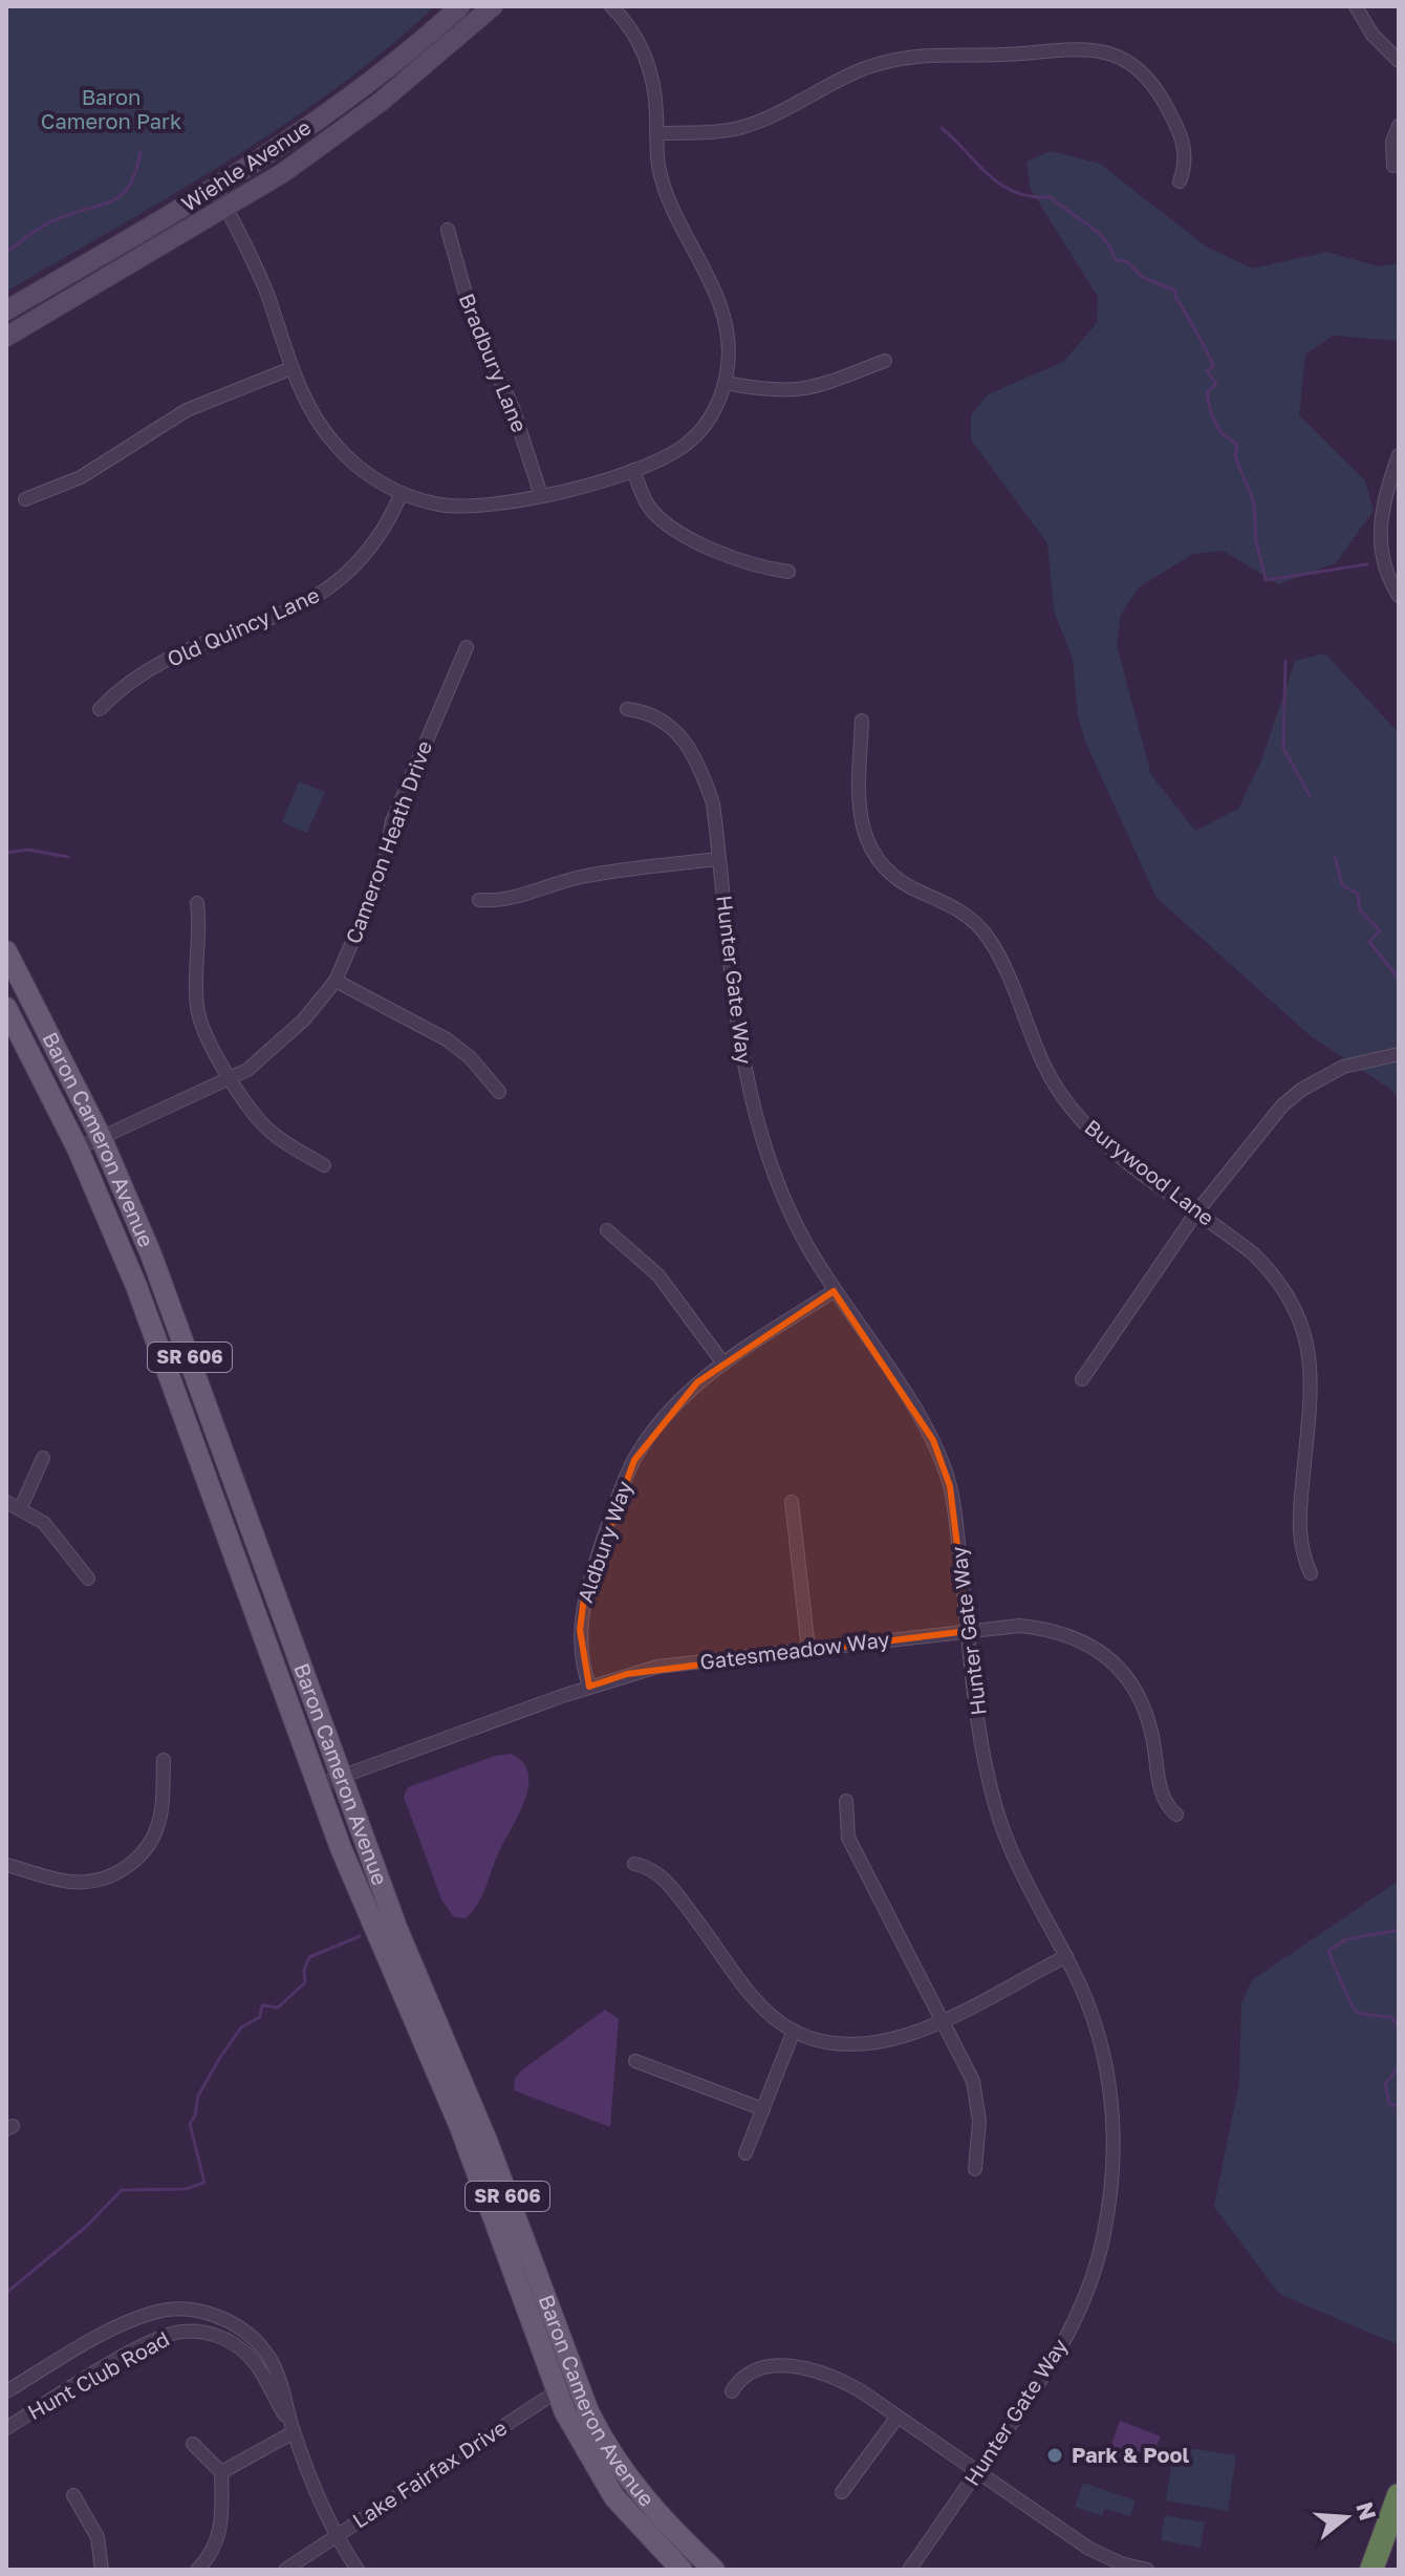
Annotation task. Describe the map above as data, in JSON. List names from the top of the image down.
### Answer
{
  "streets": {
    "main road": ["Wiehle Avenue", "Baron Cameron Avenue", "SR 606"],
    "street": [
      "Bradbury Lane",
      "Old Quincy Lane",
      "Cameron Heath Drive",
      "Hunter Gate Way",
      "Burywood Lane",
      "Aldbury Way",
      "Gatesmeadow Way",
      "Hunt Club Road",
      "Lake Fairfax Drive"
    ]
  },
  "crossings": [
    ["Cameron Heath Drive", "Baron Cameron Avenue"],
    ["Hunter Gate Way", "Aldbury Way"],
    ["Hunter Gate Way", "Gatesmeadow Way"],
    ["Baron Cameron Avenue", "Gatesmeadow Way"],
    ["Baron Cameron Avenue", "Lake Fairfax Drive"],
    ["Aldbury Way", "Gatesmeadow Way"],
    ["Hunt Club Road", "Lake Fairfax Drive"]
  ],
  "parks": ["Baron Cameron Park"],
  "places": ["Park & Pool"],
  "north": "right"
}
